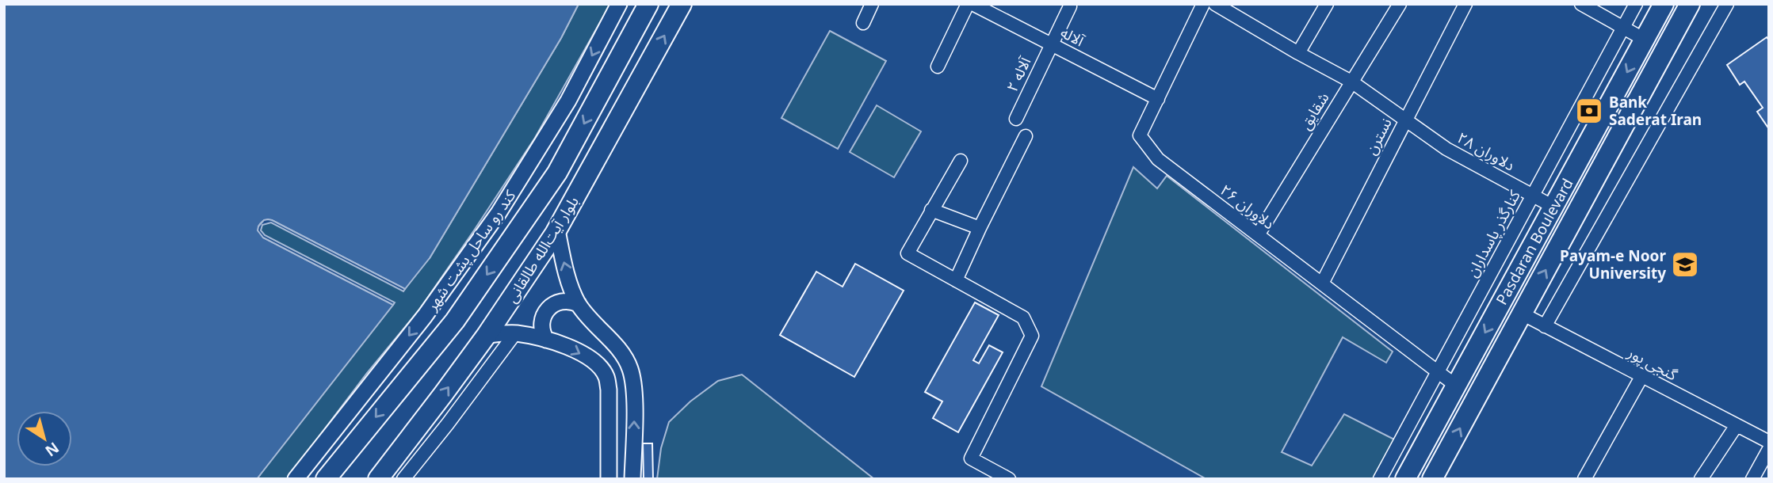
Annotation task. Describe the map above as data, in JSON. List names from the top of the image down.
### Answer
{
  "streets": {
    "main road": ["Pasdaran Boulevard", "بلوار آیت‌الله طالقانی"],
    "street": [
      "آلاله",
      "آلاله ۲",
      "شقایق",
      "نسترن",
      "دلاوران ۲۸",
      "دلاوران ۲۶",
      "کنارگذر پاسداران",
      "کند رو ساحل پشت شهر",
      "گنجی پور"
    ]
  },
  "crossings": [
    ["آلاله", "آلاله ۲"],
    ["آلاله", "دلاوران ۲۶"],
    ["شقایق", "دلاوران ۲۸"],
    ["شقایق", "دلاوران ۲۶"],
    ["نسترن", "دلاوران ۲۸"],
    ["نسترن", "دلاوران ۲۶"],
    ["دلاوران ۲۸", "کنارگذر پاسداران"],
    ["دلاوران ۲۸", "Pasdaran Boulevard"],
    ["دلاوران ۲۶", "کنارگذر پاسداران"],
    ["دلاوران ۲۶", "Pasdaran Boulevard"],
    ["Pasdaran Boulevard", "گنجی پور"]
  ],
  "places": {
    "bank": ["Bank Saderat Iran"],
    "school or university": ["Payam-e Noor University"]
  },
  "north": "bottom right"
}
